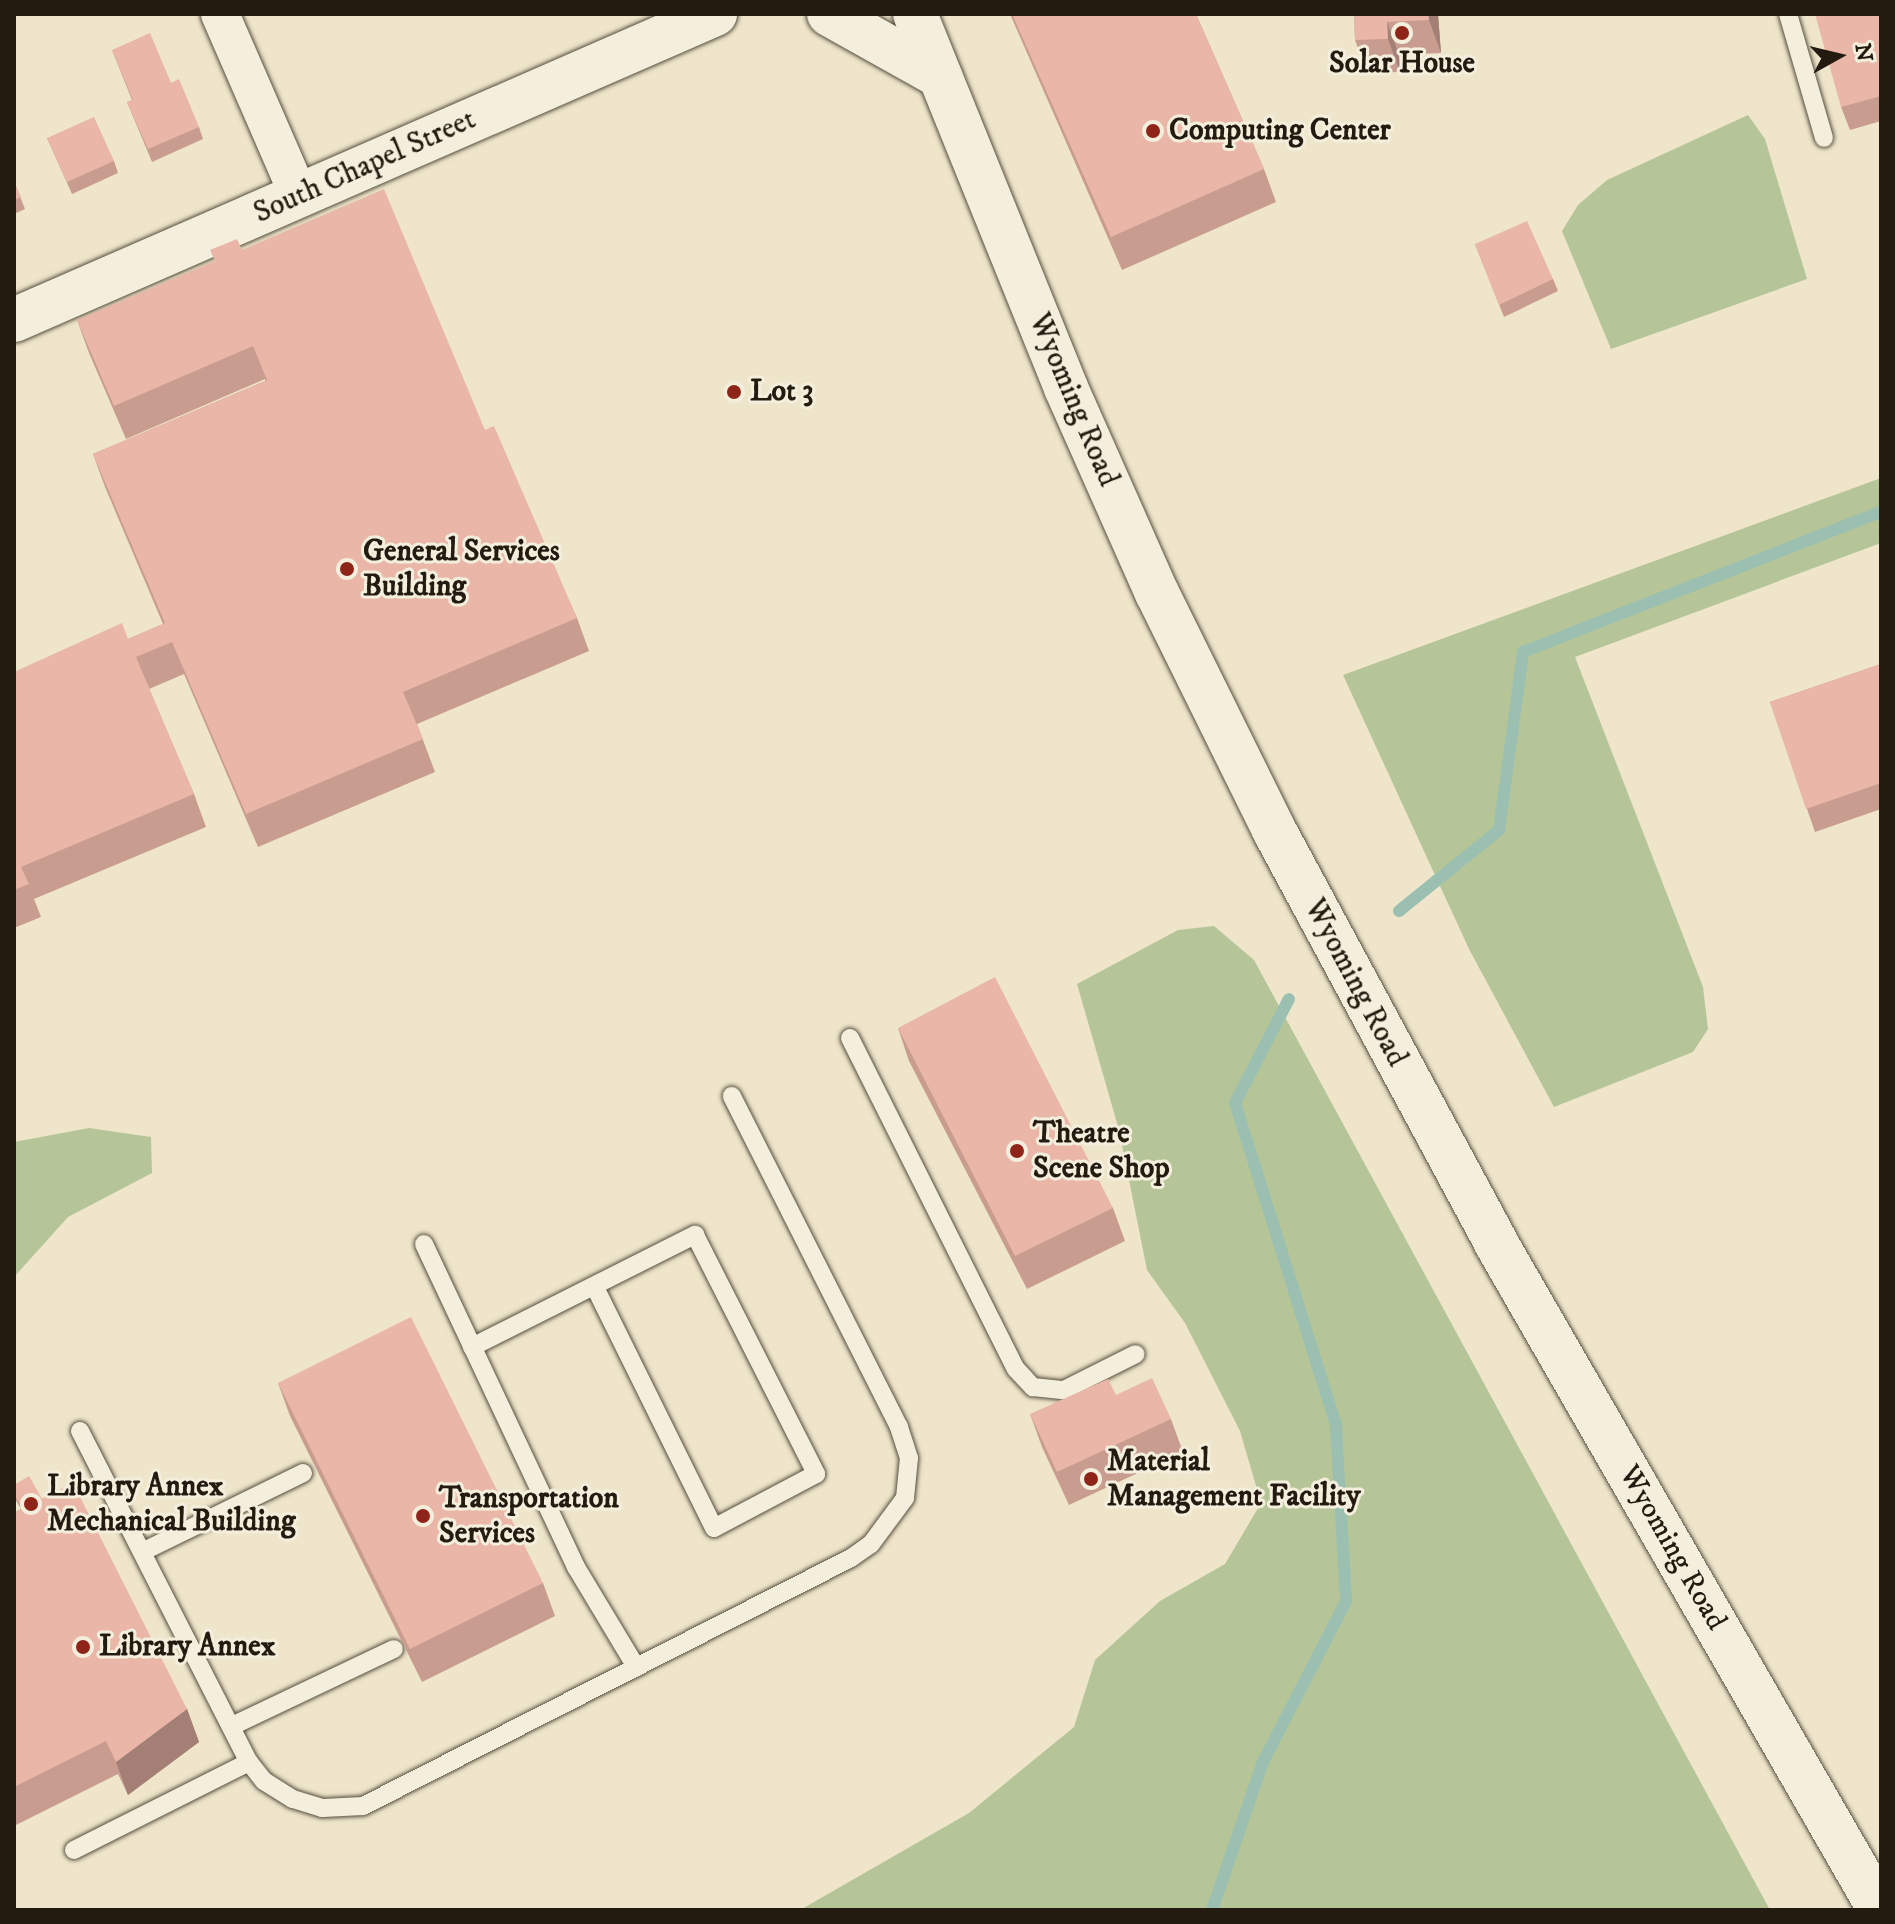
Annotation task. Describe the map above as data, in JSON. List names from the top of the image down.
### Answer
{
  "streets": {
    "street": ["South Chapel Street", "Wyoming Road"]
  },
  "places": [
    "Solar House",
    "Computing Center",
    "Lot 3",
    "General Services Building",
    "Theatre Scene Shop",
    "Material Management Facility",
    "Library Annex Mechanical Building",
    "Transportation Services",
    "Library Annex"
  ],
  "north": "right"
}
